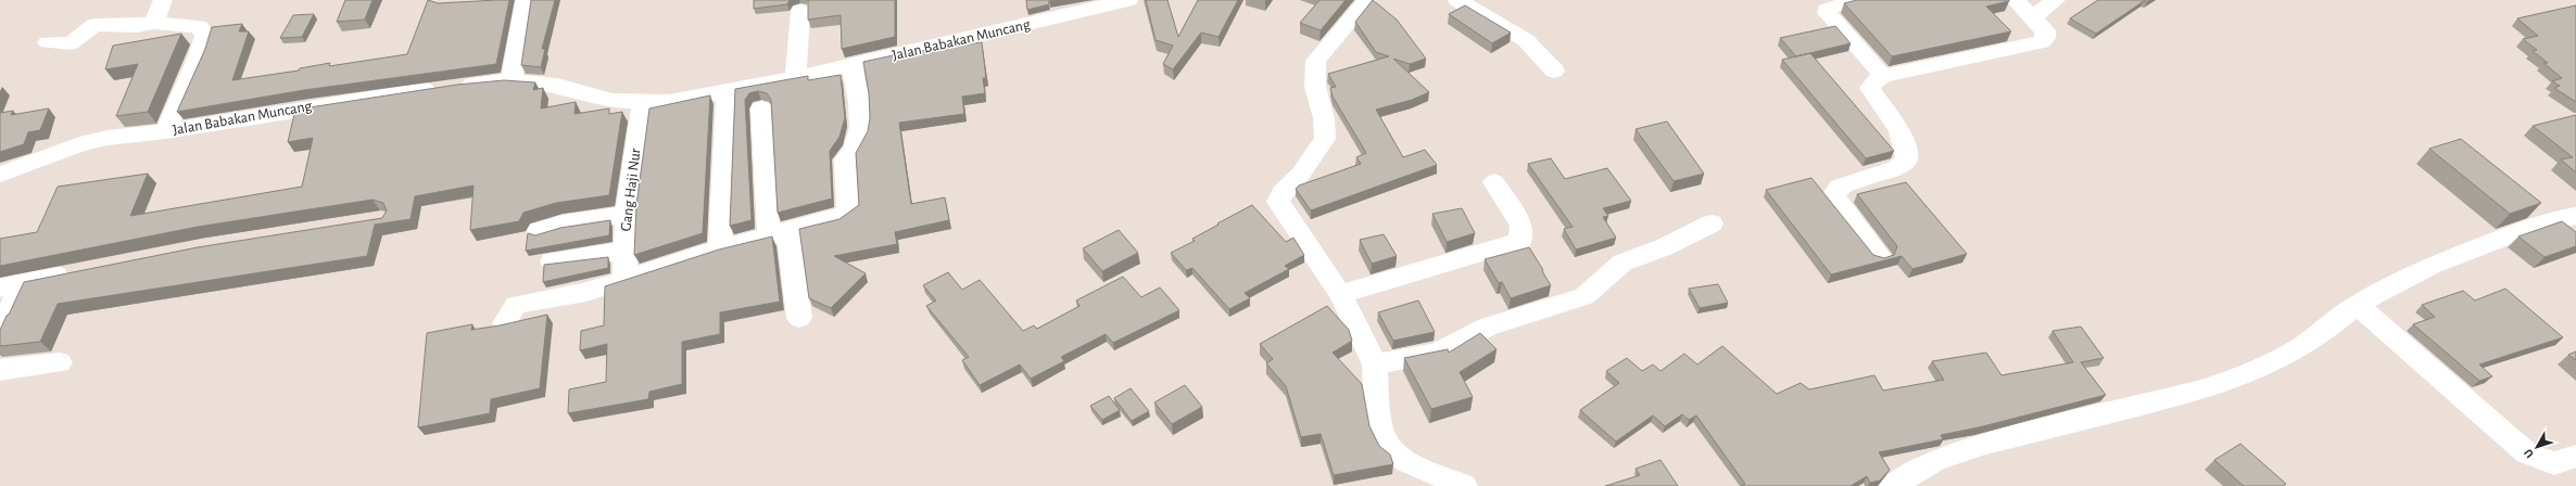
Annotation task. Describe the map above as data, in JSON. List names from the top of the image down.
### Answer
{
  "streets": {
    "street": ["Jalan Babakan Muncang", "Gang Haji Nur"]
  },
  "crossings": [
    ["Jalan Babakan Muncang", "Gang Haji Nur"]
  ],
  "north": "bottom left"
}
